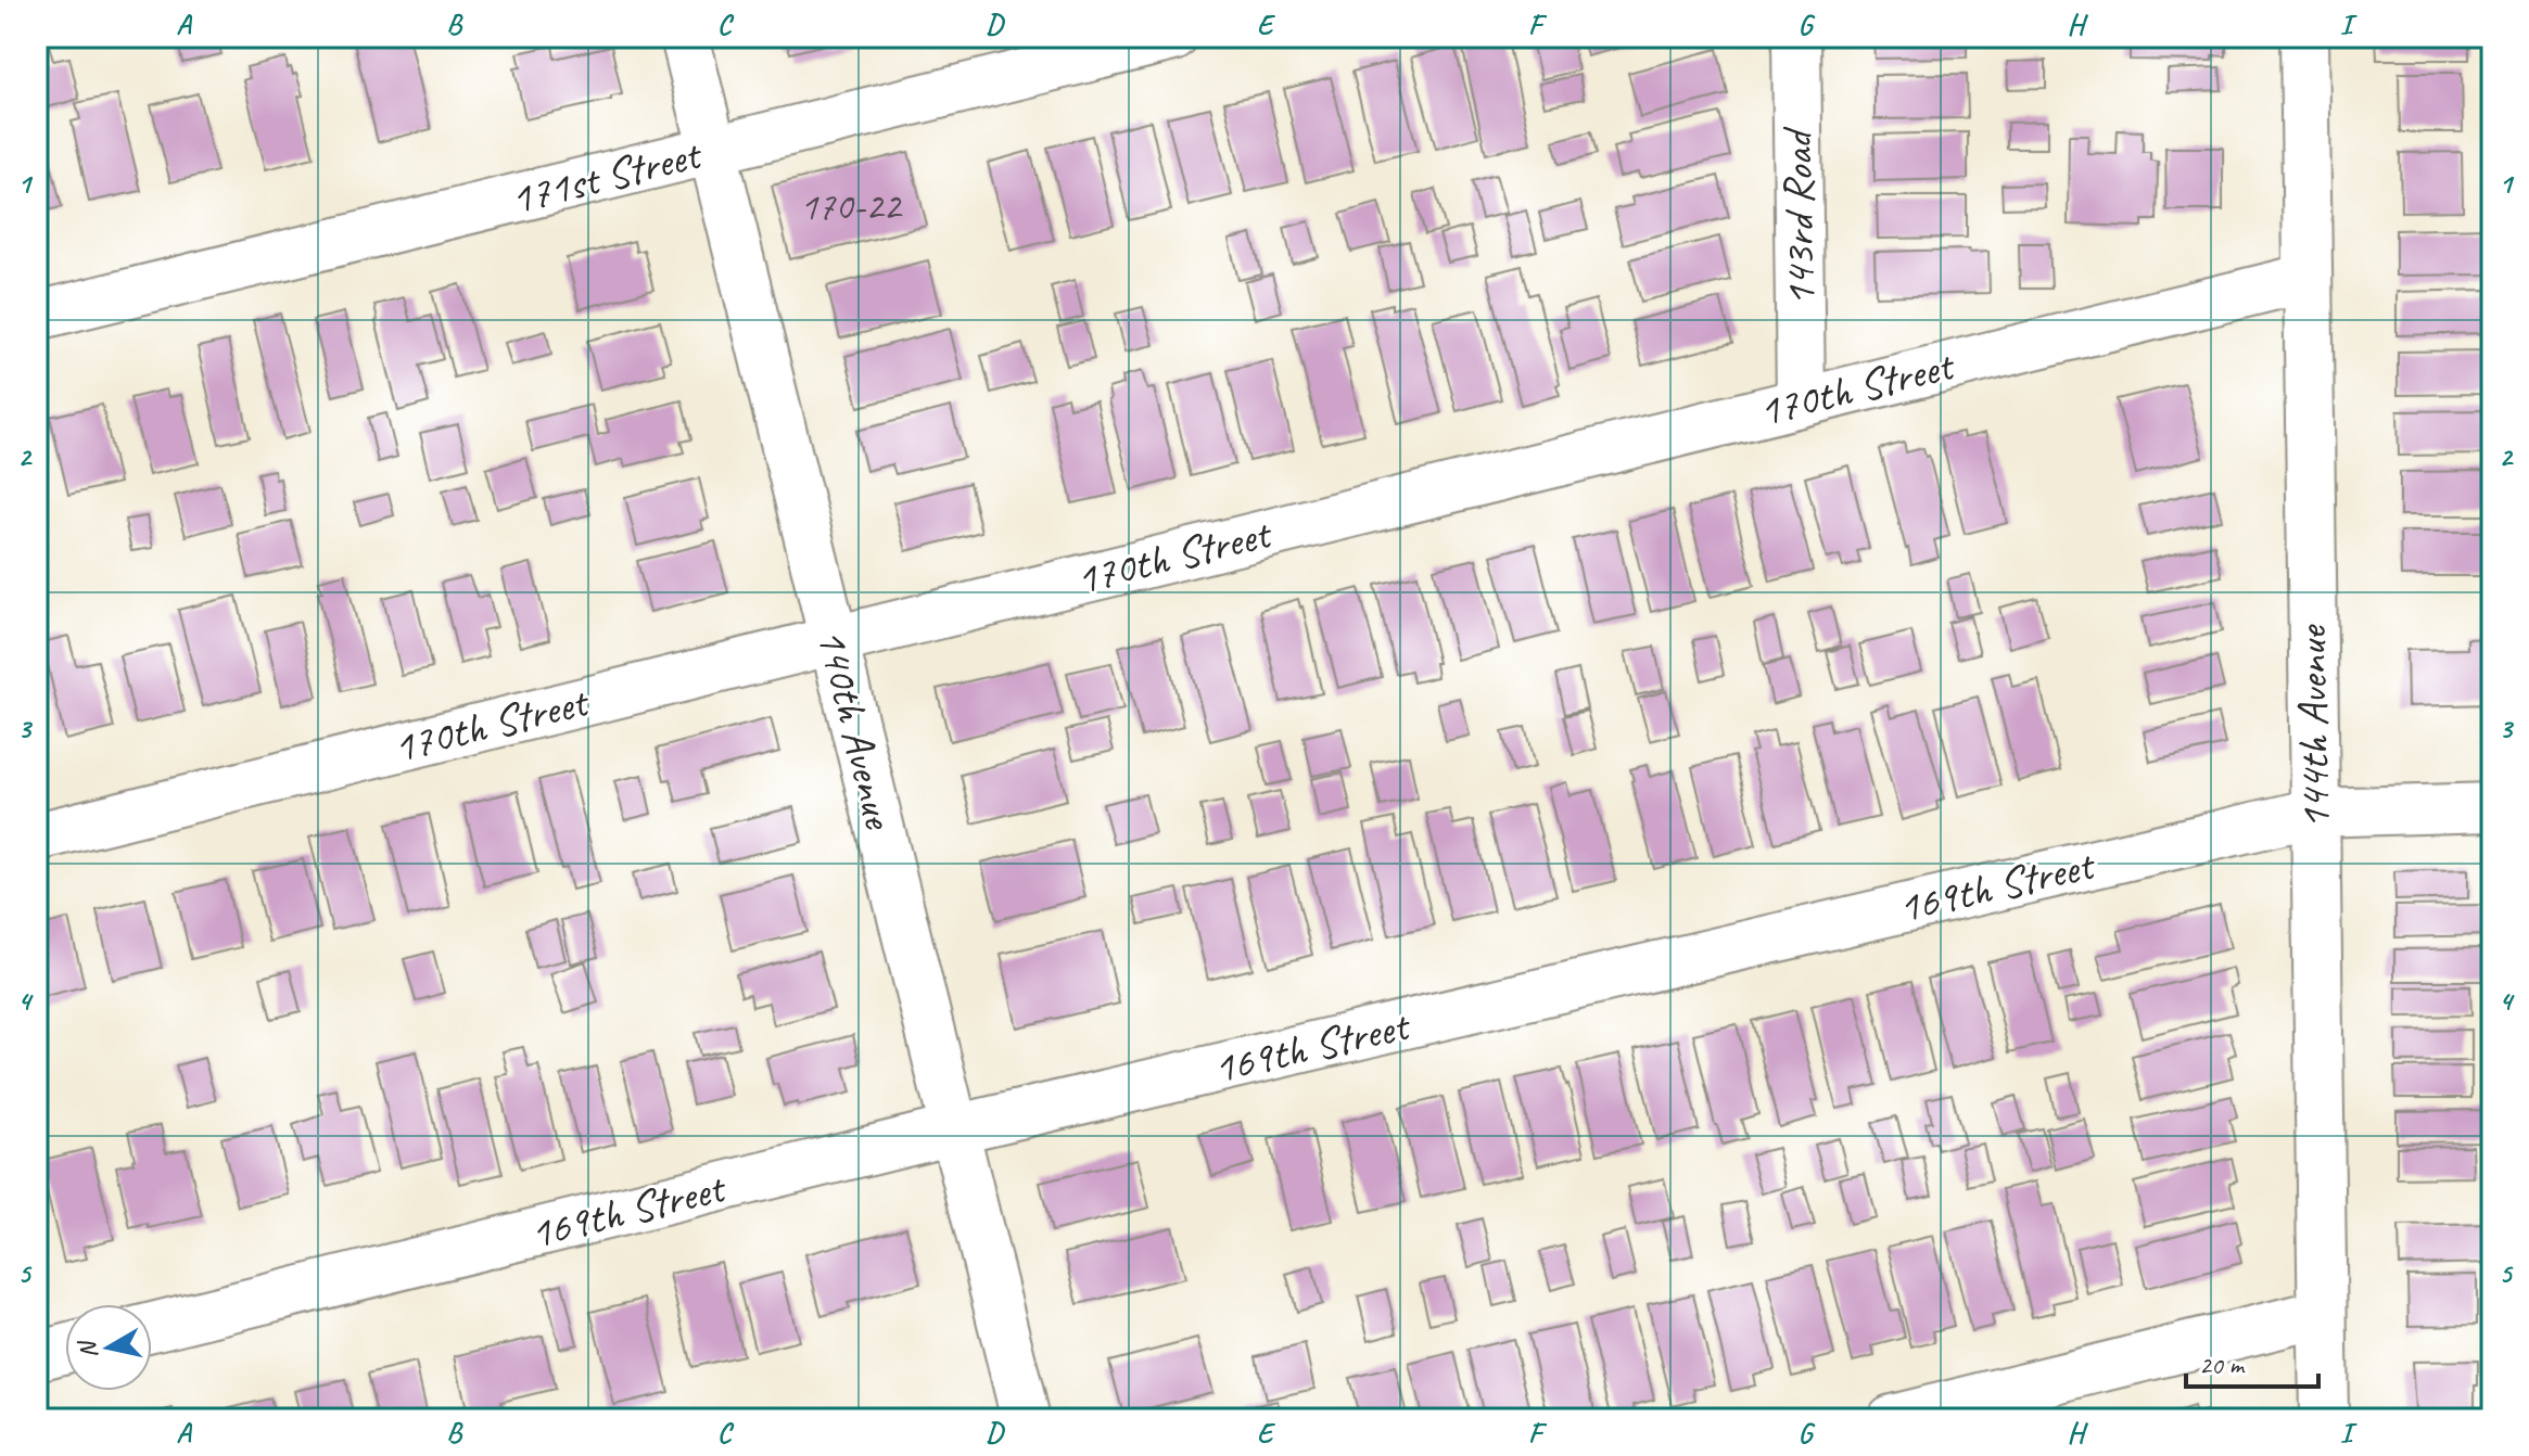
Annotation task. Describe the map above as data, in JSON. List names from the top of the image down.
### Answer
{
  "streets": {
    "street": [
      "171st Street",
      "143rd Road",
      "170th Street",
      "140th Avenue",
      "144th Avenue",
      "169th Street"
    ]
  },
  "crossings": [
    ["171st Street", "140th Avenue"],
    ["143rd Road", "170th Street"],
    ["170th Street", "140th Avenue"],
    ["170th Street", "144th Avenue"],
    ["140th Avenue", "169th Street"],
    ["144th Avenue", "169th Street"]
  ],
  "house_numbers": ["170-22"],
  "scale_bar": "20 m",
  "north": "left",
  "grid": {
    "columns": [
      "A",
      "B",
      "C",
      "D",
      "E",
      "F",
      "G",
      "H",
      "I"
    ],
    "rows": [
      "1",
      "2",
      "3",
      "4",
      "5"
    ]
  }
}
